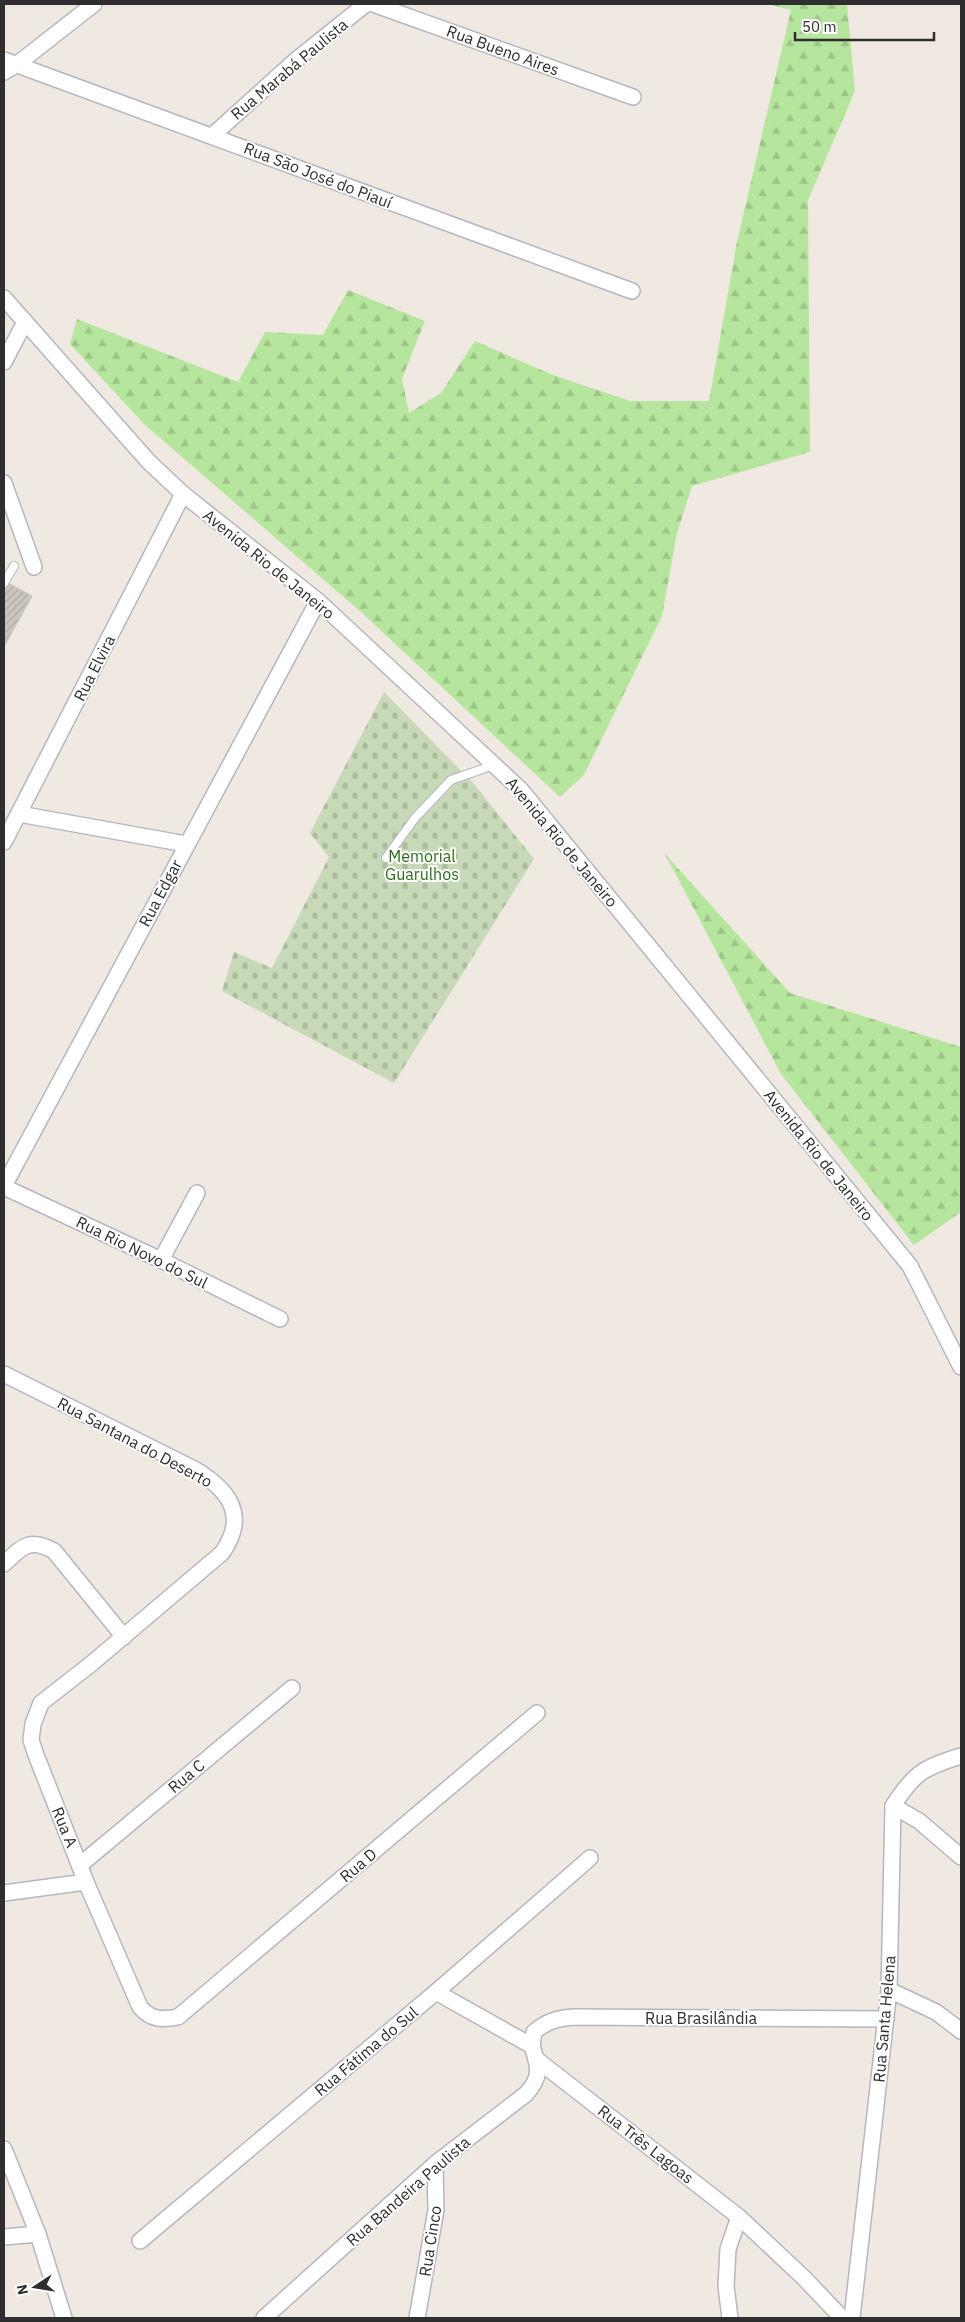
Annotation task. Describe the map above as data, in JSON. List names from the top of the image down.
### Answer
{
  "streets": {
    "street": [
      "Rua Bueno Aires",
      "Rua Marabá Paulista",
      "Rua São José do Piauí",
      "Avenida Rio de Janeiro",
      "Rua Elvira",
      "Rua Edgar",
      "Rua Rio Novo do Sul",
      "Rua Santana do Deserto",
      "Rua C",
      "Rua A",
      "Rua D",
      "Rua Brasilândia",
      "Rua Santa Helena",
      "Rua Fátima do Sul",
      "Rua Três Lagoas",
      "Rua Bandeira Paulista",
      "Rua Cinco"
    ]
  },
  "crossings": [
    ["Rua Marabá Paulista", "Rua São José do Piauí"],
    ["Avenida Rio de Janeiro", "Rua Elvira"],
    ["Avenida Rio de Janeiro", "Rua Edgar"],
    ["Rua Edgar", "Rua Rio Novo do Sul"],
    ["Rua Santana do Deserto", "Rua A"],
    ["Rua C", "Rua A"],
    ["Rua A", "Rua D"],
    ["Rua Brasilândia", "Rua Santa Helena"],
    ["Rua Brasilândia", "Rua Três Lagoas"],
    ["Rua Brasilândia", "Rua Bandeira Paulista"],
    ["Rua Fátima do Sul", "Rua Três Lagoas"],
    ["Rua Três Lagoas", "Rua Bandeira Paulista"],
    ["Rua Bandeira Paulista", "Rua Cinco"]
  ],
  "parks": ["Memorial Guarulhos"],
  "scale_bar": "50 m",
  "north": "left"
}
